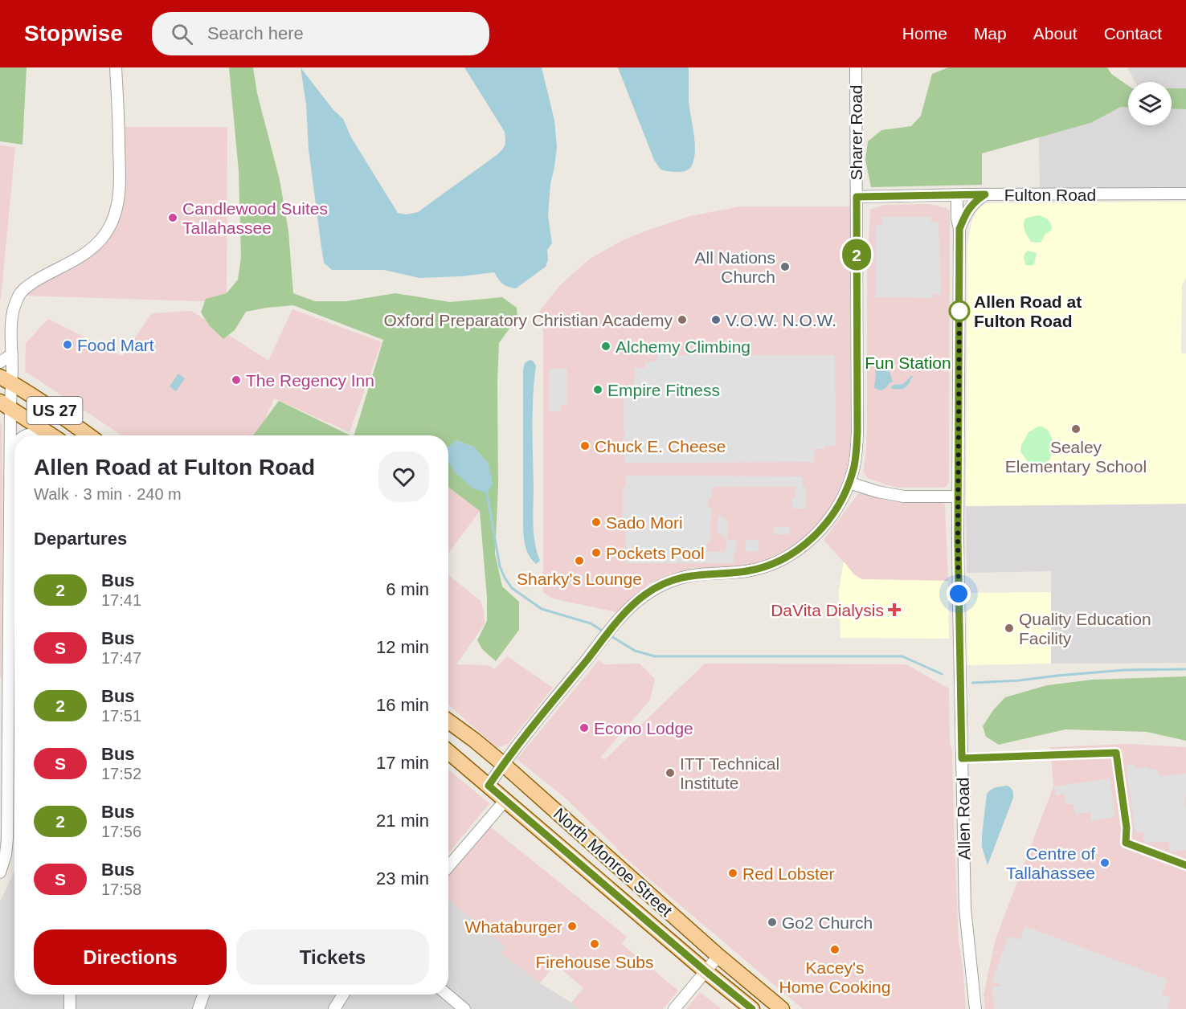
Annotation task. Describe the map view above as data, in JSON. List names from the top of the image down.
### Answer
{
  "streets": {
    "main road": ["US 27", "North Monroe Street"],
    "street": ["Sharer Road", "Fulton Road", "Allen Road"]
  },
  "crossings": [
    ["Sharer Road", "Fulton Road"],
    ["Sharer Road", "North Monroe Street"],
    ["Fulton Road", "Allen Road"]
  ],
  "parks": ["Fun Station"],
  "places": {
    "other": [
      "Candlewood Suites Tallahassee",
      "All Nations Church",
      "Allen Road at Fulton Road",
      "Oxford Preparatory Christian Academy",
      "V.O.W. N.O.W.",
      "Food Mart",
      "Alchemy Climbing",
      "The Regency Inn",
      "Empire Fitness",
      "Sealey Elementary School",
      "Chuck E. Cheese",
      "Sado Mori",
      "Pockets Pool",
      "Sharky's Lounge",
      "Quality Education Facility",
      "Econo Lodge",
      "ITT Technical Institute",
      "Centre of Tallahassee",
      "Red Lobster",
      "Go2 Church",
      "Whataburger",
      "Firehouse Subs",
      "Kacey's Home Cooking"
    ],
    "health": ["DaVita Dialysis"]
  },
  "lines": ["bus line 2"],
  "page": {
    "header": "Stopwise",
    "search": "Search here",
    "nav": [
      "Home",
      "Map",
      "About",
      "Contact"
    ],
    "on_map": "2",
    "heading": [
      ["Allen Road at Fulton Road", "Walk · 3 min · 240 m"],
      "Departures"
    ],
    "list": [
      {
        "mark": "2",
        "name": "Bus",
        "note": "17:41",
        "value": "6 min"
      },
      {
        "mark": "S",
        "name": "Bus",
        "note": "17:47",
        "value": "12 min"
      },
      {
        "mark": "2",
        "name": "Bus",
        "note": "17:51",
        "value": "16 min"
      },
      {
        "mark": "S",
        "name": "Bus",
        "note": "17:52",
        "value": "17 min"
      },
      {
        "mark": "2",
        "name": "Bus",
        "note": "17:56",
        "value": "21 min"
      },
      {
        "mark": "S",
        "name": "Bus",
        "note": "17:58",
        "value": "23 min"
      }
    ],
    "buttons": ["Directions", "Tickets"]
  }
}
